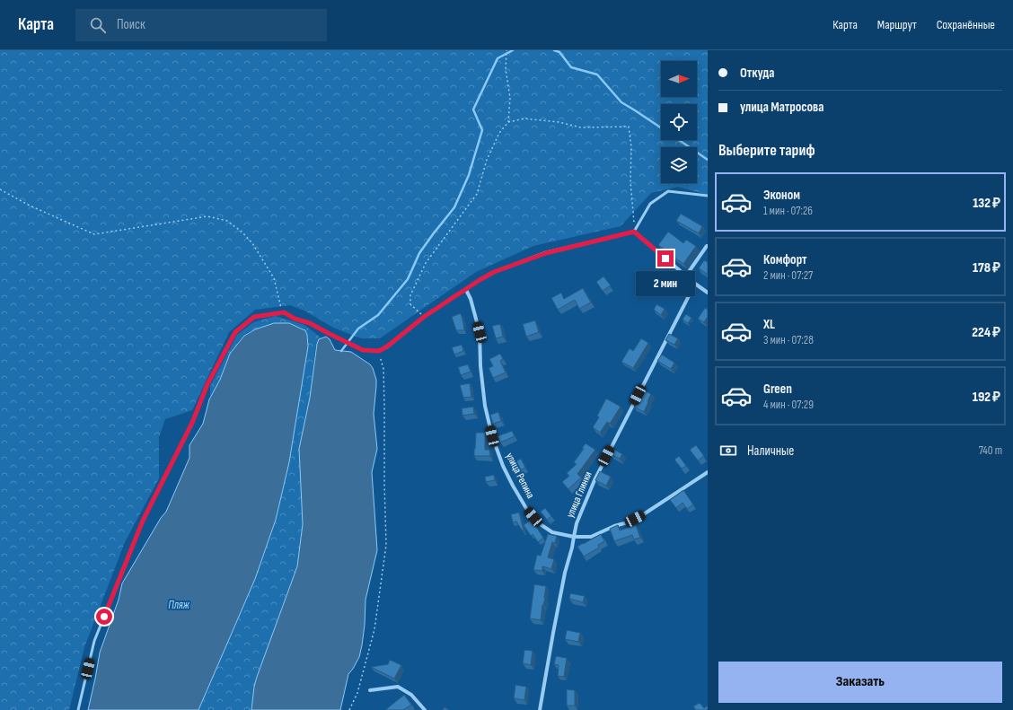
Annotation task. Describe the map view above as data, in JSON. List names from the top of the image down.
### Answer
{
  "streets": {
    "street": ["улица Репина", "улица Глинки"]
  },
  "crossings": [
    ["улица Репина", "улица Глинки"]
  ],
  "water": ["Пляж"],
  "north": "right",
  "page": {
    "header": "Карта",
    "search": "Поиск",
    "nav": ["Карта", "Маршрут", "Сохранённые"],
    "banner": ["Откуда", "улица Матросова"],
    "heading": "Выберите тариф",
    "list": [
      {
        "name": "Эконом",
        "note": "1 мин · 07:26",
        "value": "132 ₽"
      },
      {
        "name": "Комфорт",
        "note": "2 мин · 07:27",
        "value": "178 ₽"
      },
      {
        "name": "XL",
        "note": "3 мин · 07:28",
        "value": "224 ₽"
      },
      {
        "name": "Green",
        "note": "4 мин · 07:29",
        "value": "192 ₽"
      }
    ],
    "bubble": "2 мин",
    "pay": ["Наличные", "740 m"],
    "buttons": "Заказать"
  }
}
